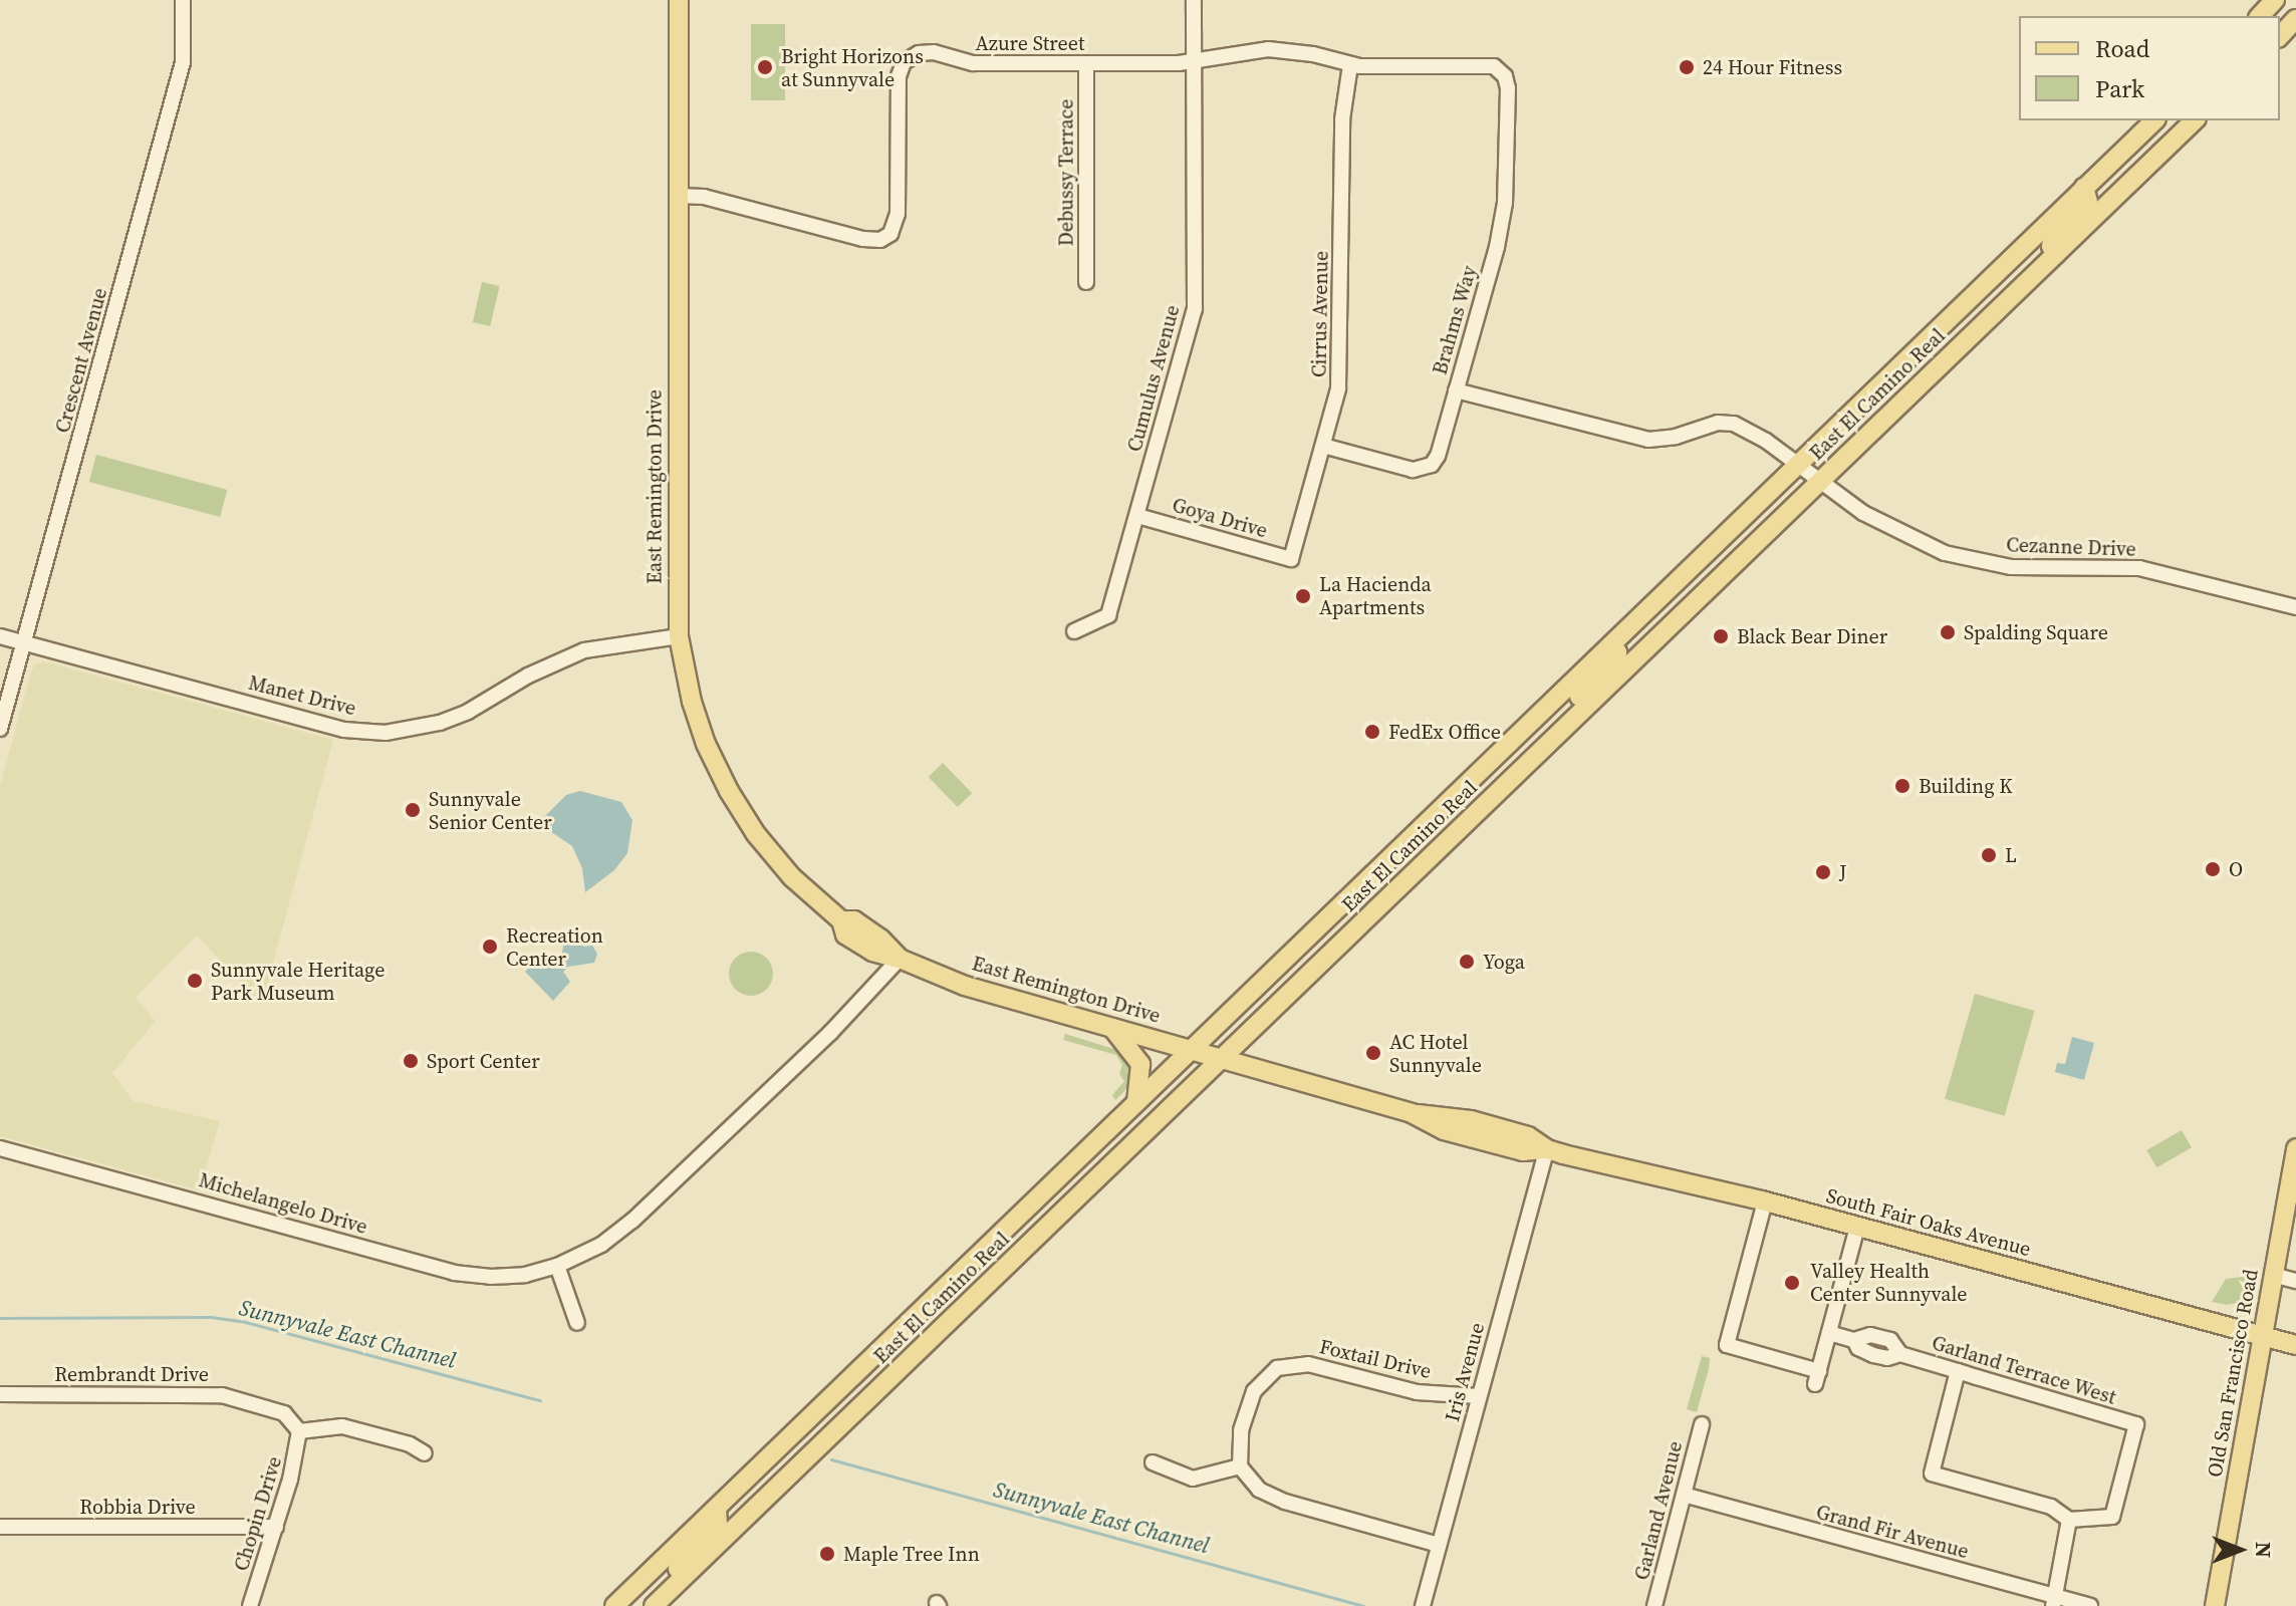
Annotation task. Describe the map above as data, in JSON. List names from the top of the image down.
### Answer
{
  "streets": {
    "main road": [
      "East El Camino Real",
      "East Remington Drive",
      "South Fair Oaks Avenue",
      "Old San Francisco Road"
    ],
    "street": [
      "Azure Street",
      "Debussy Terrace",
      "Cirrus Avenue",
      "Brahms Way",
      "Crescent Avenue",
      "Cumulus Avenue",
      "Goya Drive",
      "Cezanne Drive",
      "Manet Drive",
      "Michelangelo Drive",
      "Foxtail Drive",
      "Garland Terrace West",
      "Iris Avenue",
      "Rembrandt Drive",
      "Robbia Drive",
      "Garland Avenue",
      "Chopin Drive",
      "Grand Fir Avenue"
    ]
  },
  "crossings": [
    ["Azure Street", "Debussy Terrace"],
    ["Azure Street", "Cirrus Avenue"],
    ["Azure Street", "Brahms Way"],
    ["Azure Street", "Cumulus Avenue"],
    ["Azure Street", "East Remington Drive"],
    ["Cirrus Avenue", "Brahms Way"],
    ["Cirrus Avenue", "Goya Drive"],
    ["Brahms Way", "Cezanne Drive"],
    ["Crescent Avenue", "Manet Drive"],
    ["Cumulus Avenue", "Goya Drive"],
    ["East El Camino Real", "East Remington Drive"],
    ["East El Camino Real", "Cezanne Drive"],
    ["East El Camino Real", "South Fair Oaks Avenue"],
    ["East Remington Drive", "Manet Drive"],
    ["East Remington Drive", "Michelangelo Drive"],
    ["East Remington Drive", "South Fair Oaks Avenue"],
    ["South Fair Oaks Avenue", "Iris Avenue"],
    ["South Fair Oaks Avenue", "Old San Francisco Road"],
    ["Foxtail Drive", "Iris Avenue"],
    ["Rembrandt Drive", "Chopin Drive"],
    ["Robbia Drive", "Chopin Drive"],
    ["Garland Avenue", "Grand Fir Avenue"]
  ],
  "water": ["Sunnyvale East Channel"],
  "places": [
    "Bright Horizons at Sunnyvale",
    "24 Hour Fitness",
    "La Hacienda Apartments",
    "Spalding Square",
    "Black Bear Diner",
    "FedEx Office",
    "Building K",
    "Sunnyvale Senior Center",
    "L",
    "O",
    "J",
    "Recreation Center",
    "Yoga",
    "Sunnyvale Heritage Park Museum",
    "AC Hotel Sunnyvale",
    "Sport Center",
    "Valley Health Center Sunnyvale",
    "Maple Tree Inn"
  ],
  "legend": ["Road", "Park"],
  "north": "right"
}
